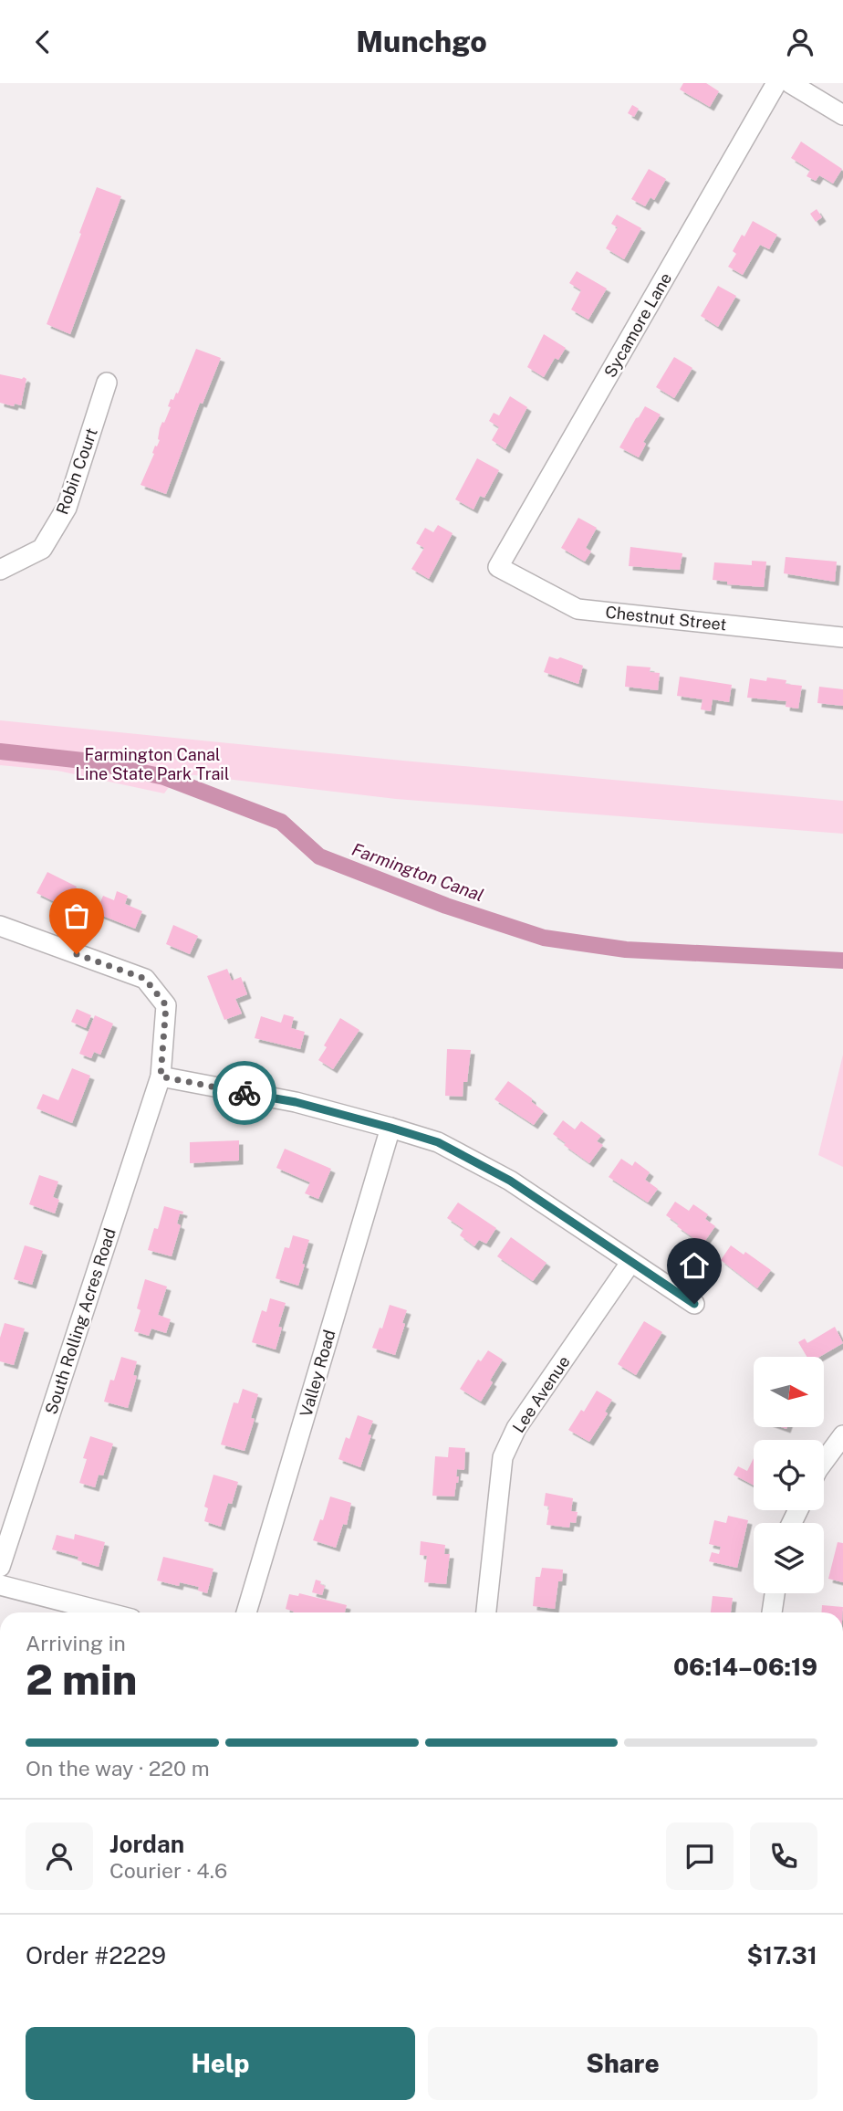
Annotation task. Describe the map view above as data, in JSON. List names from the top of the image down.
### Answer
{
  "streets": {
    "street": [
      "Sycamore Lane",
      "Robin Court",
      "Chestnut Street",
      "South Rolling Acres Road",
      "Valley Road",
      "Lee Avenue"
    ]
  },
  "crossings": [
    ["Sycamore Lane", "Chestnut Street"]
  ],
  "water": ["Farmington Canal"],
  "parks": ["Farmington Canal Line State Park Trail"],
  "north": "right",
  "page": {
    "header": "Munchgo",
    "heading": ["2 min", "Arriving in", "06:14–06:19"],
    "panel": [
      "Jordan",
      "Courier · 4.6",
      "Order #2229",
      "$17.31"
    ],
    "bar": "On the way · 220 m",
    "buttons": ["Help", "Share"]
  }
}
